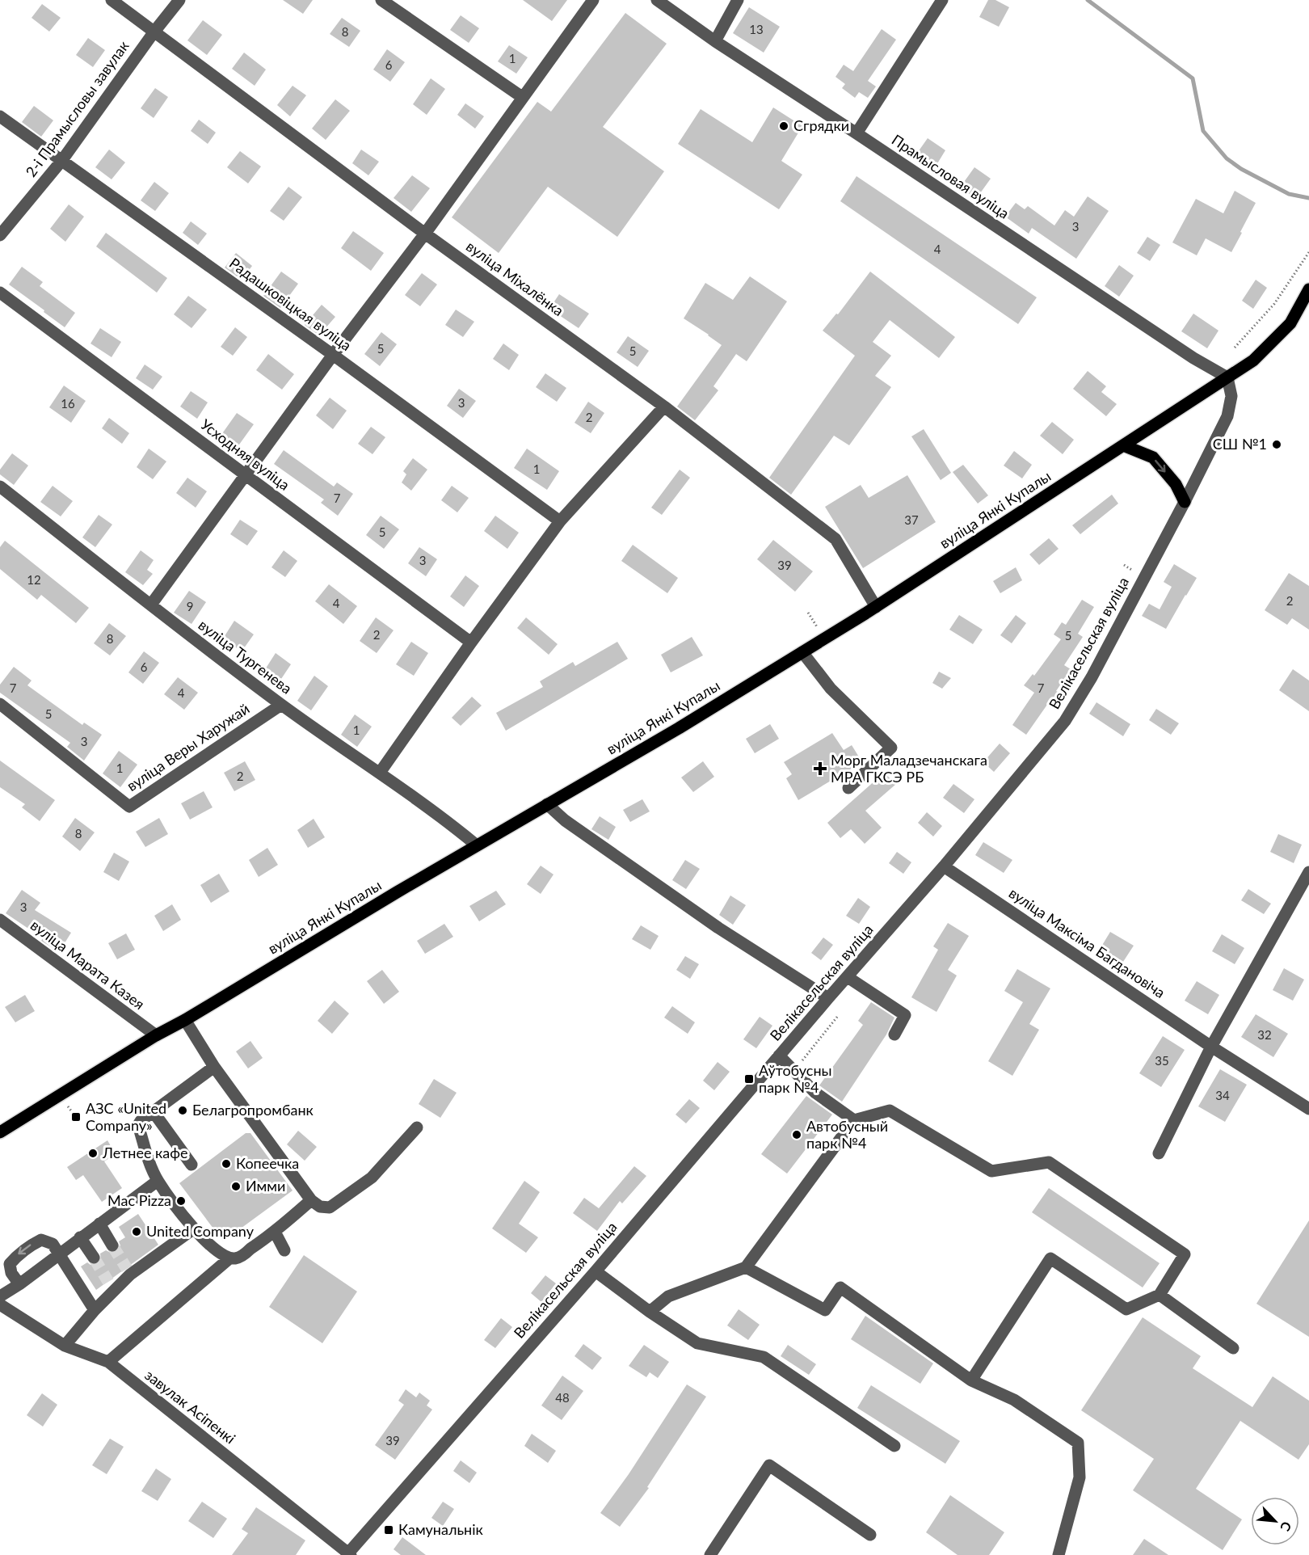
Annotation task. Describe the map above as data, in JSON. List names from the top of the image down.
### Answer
{
  "streets": {
    "main road": ["вуліца Янкі Купалы"],
    "street": [
      "2-і Прамысловы завулак",
      "Прамысловая вуліца",
      "вуліца Міхалёнка",
      "Радашковіцкая вуліца",
      "Усходняя вуліца",
      "Велікасельская вуліца",
      "вуліца Тургенева",
      "вуліца Веры Харужай",
      "вуліца Максіма Багдановіча",
      "вуліца Марата Казея",
      "завулак Асіпенкі"
    ]
  },
  "crossings": [
    ["2-і Прамысловы завулак", "вуліца Міхалёнка"],
    ["2-і Прамысловы завулак", "Радашковіцкая вуліца"],
    ["Прамысловая вуліца", "вуліца Янкі Купалы"],
    ["Прамысловая вуліца", "Велікасельская вуліца"],
    ["вуліца Міхалёнка", "вуліца Янкі Купалы"],
    ["вуліца Янкі Купалы", "Велікасельская вуліца"],
    ["вуліца Янкі Купалы", "вуліца Тургенева"],
    ["вуліца Янкі Купалы", "вуліца Марата Казея"],
    ["Велікасельская вуліца", "вуліца Максіма Багдановіча"],
    ["Велікасельская вуліца", "завулак Асіпенкі"],
    ["вуліца Тургенева", "вуліца Веры Харужай"]
  ],
  "places": {
    "other": [
      "Сгрядки",
      "СШ №1",
      "Белагропромбанк",
      "Автобусный парк №4",
      "Летнее кафе",
      "Копеечка",
      "Имми",
      "Mac Pizza",
      "United Company"
    ],
    "health": ["Морг Маладзечанскага МРА ГКСЭ РБ"],
    "transit": ["Аўтобусны парк №4", "АЗС «United Company»", "Камунальнік"]
  },
  "house_numbers": [
    "13",
    "8",
    "1",
    "6",
    "3",
    "4",
    "5",
    "5",
    "3",
    "16",
    "2",
    "1",
    "7",
    "37",
    "5",
    "3",
    "39",
    "12",
    "2",
    "4",
    "9",
    "2",
    "5",
    "8",
    "6",
    "7",
    "7",
    "4",
    "5",
    "1",
    "3",
    "1",
    "2",
    "8",
    "3",
    "32",
    "35",
    "34",
    "48",
    "39"
  ],
  "north": "bottom right"
}
